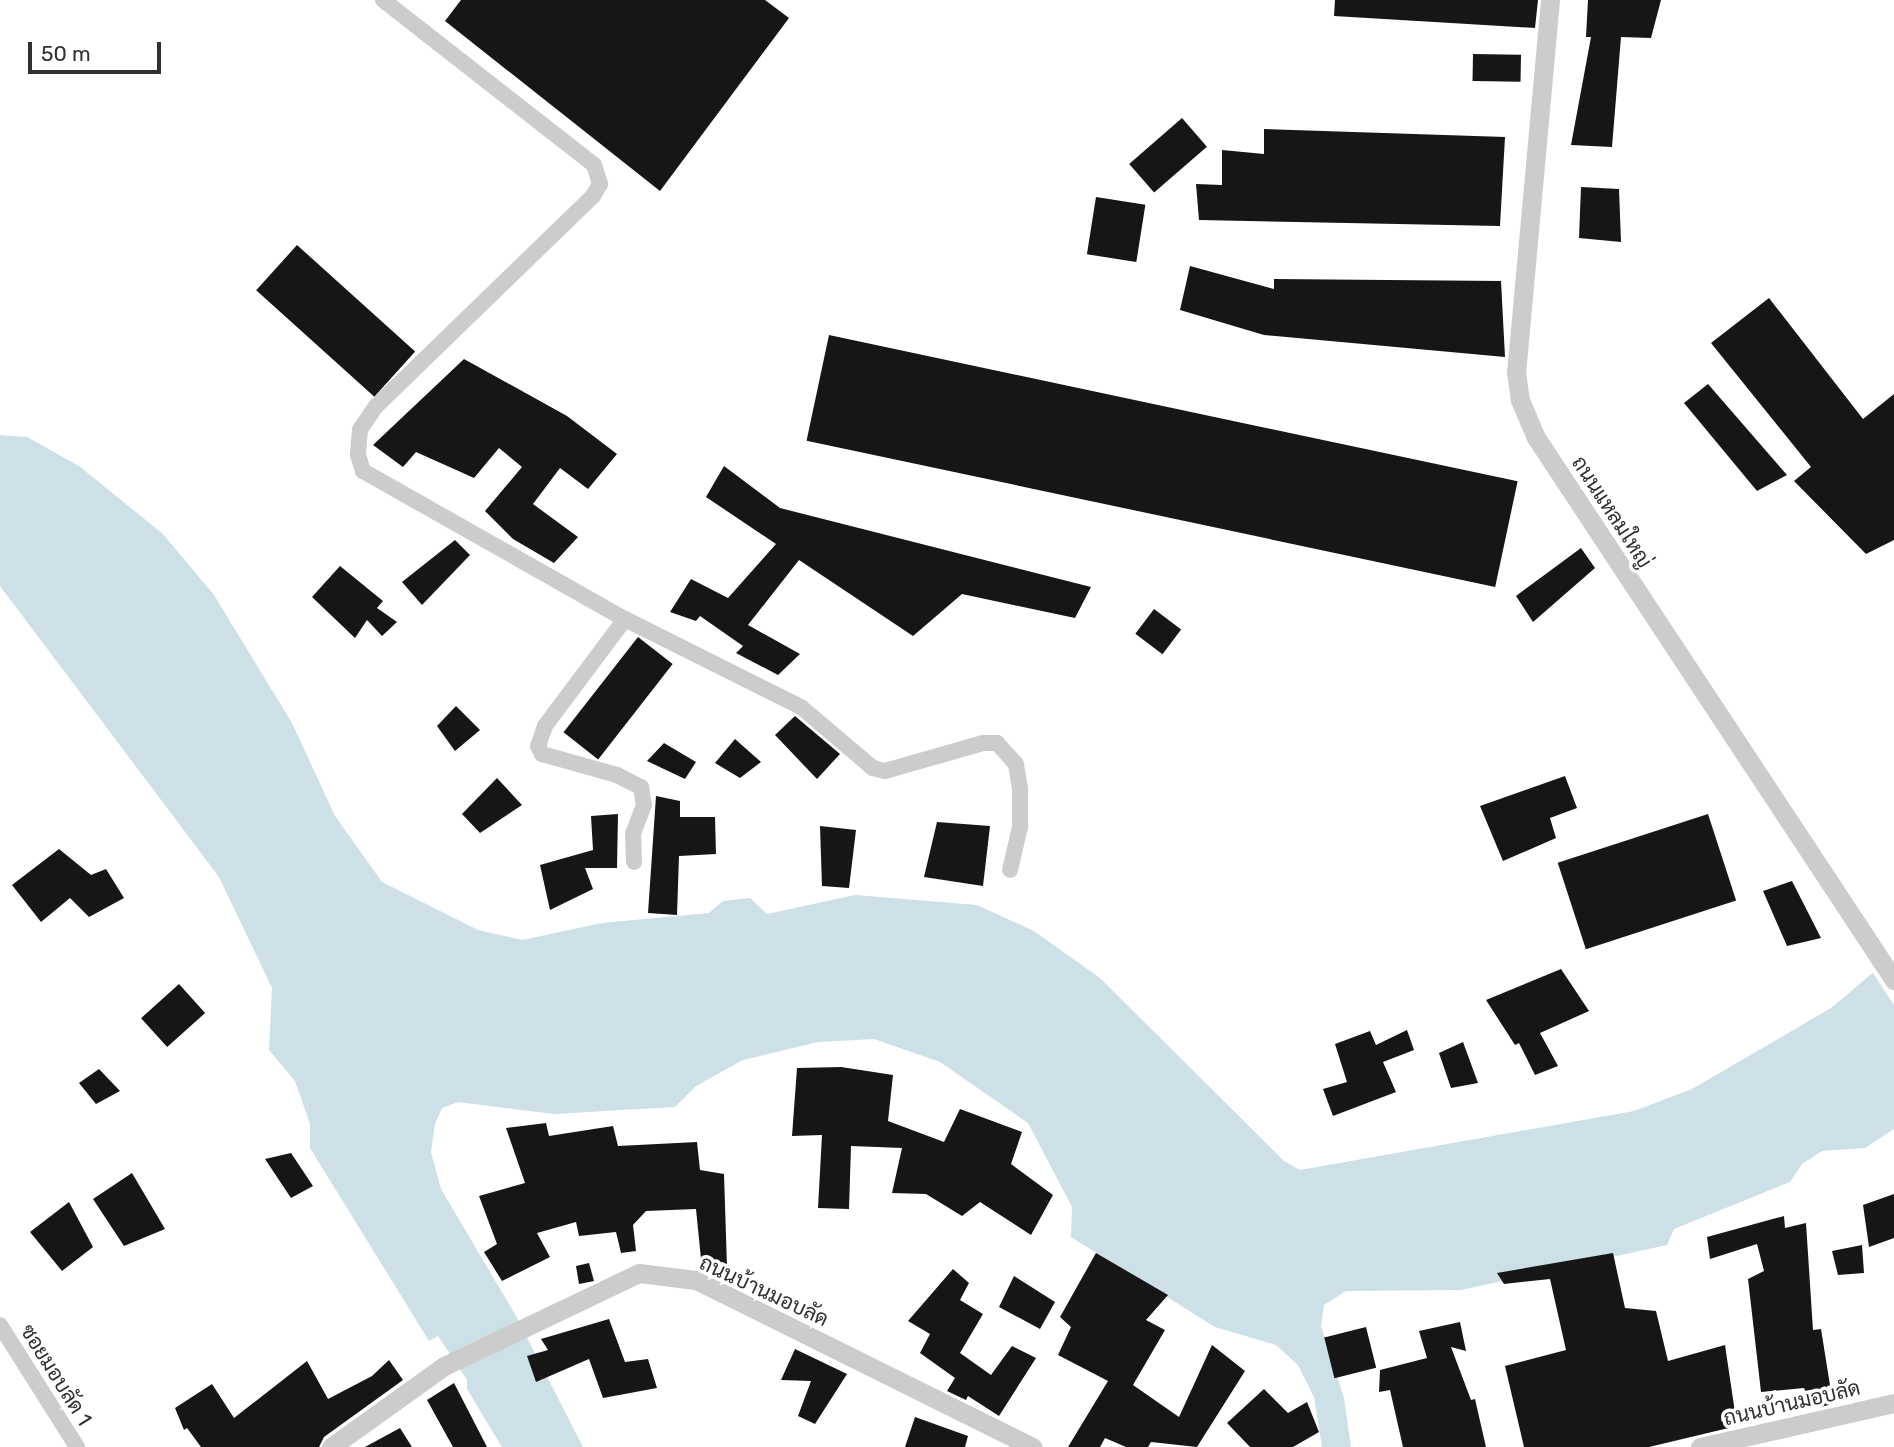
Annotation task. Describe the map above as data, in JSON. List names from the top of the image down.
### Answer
{
  "streets": {
    "street": ["ถนนแหลมใหญ่", "ถนนบ้านมอบลัด", "ซอยมอบลัด 1"]
  },
  "scale_bar": "50 m"
}
